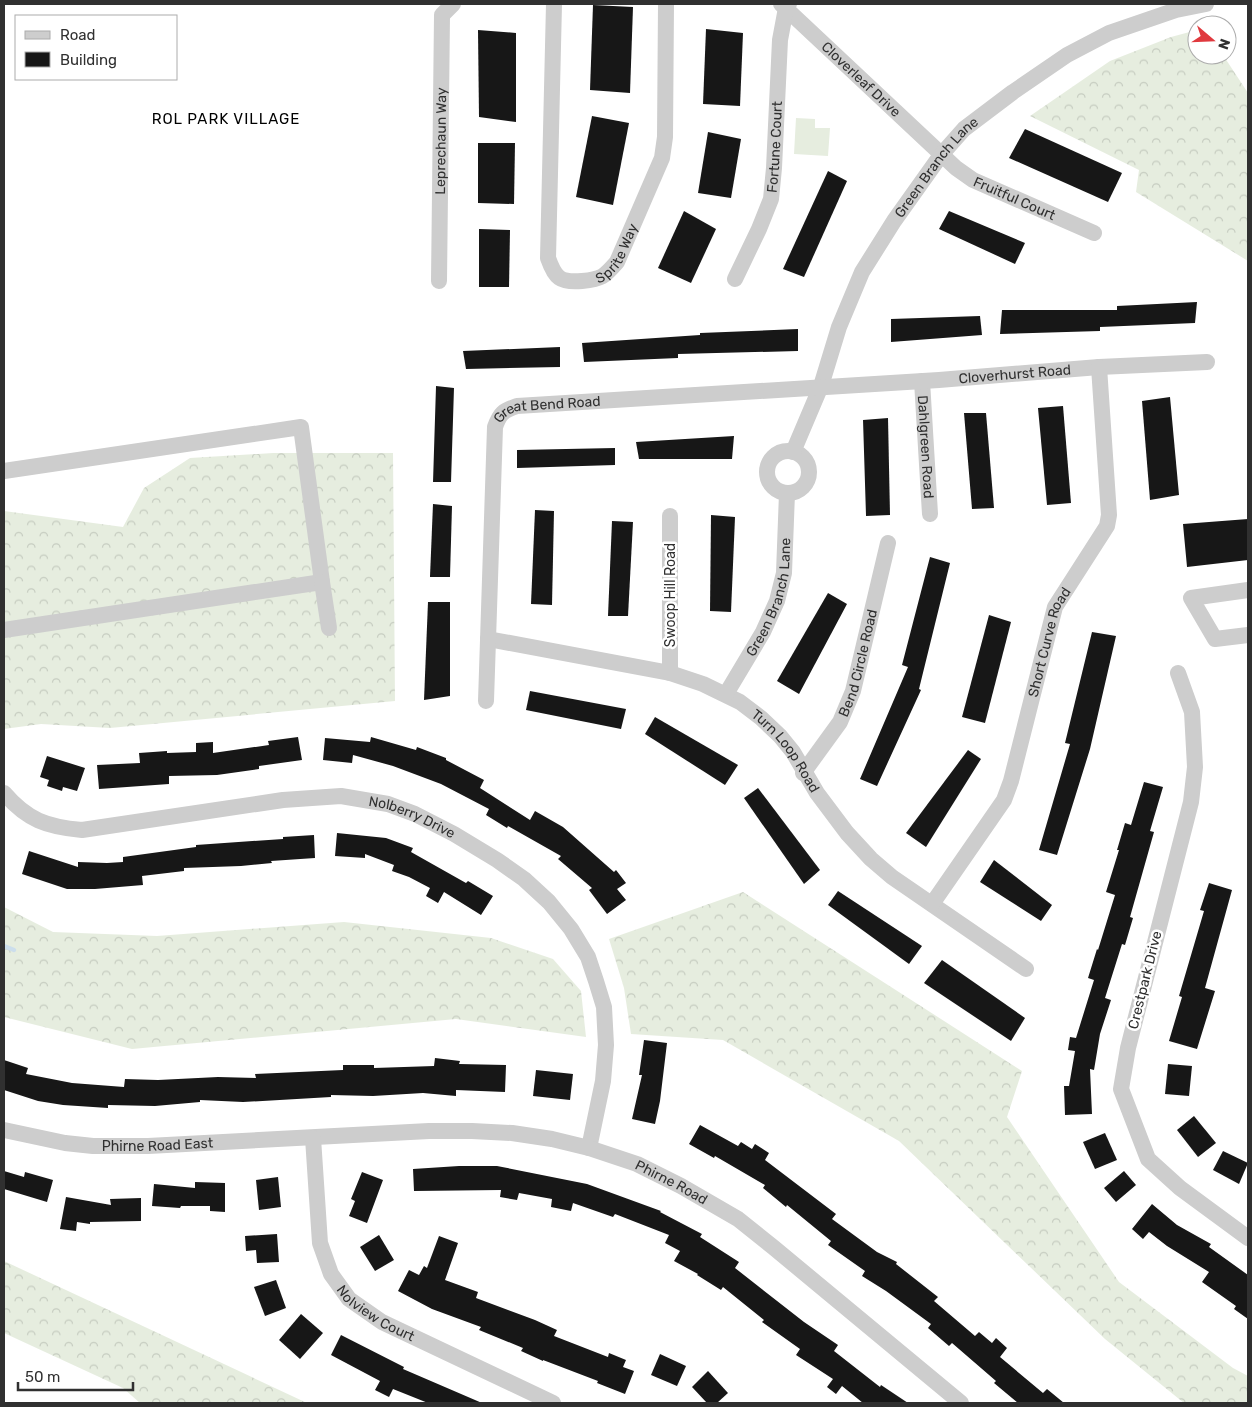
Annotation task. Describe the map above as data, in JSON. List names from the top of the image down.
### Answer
{
  "streets": {
    "street": [
      "Cloverleaf Drive",
      "Leprechaun Way",
      "Fortune Court",
      "Green Branch Lane",
      "Fruitful Court",
      "Sprite Way",
      "Cloverhurst Road",
      "Great Bend Road",
      "Dahlgreen Road",
      "Swoop Hill Road",
      "Short Curve Road",
      "Bend Circle Road",
      "Turn Loop Road",
      "Nolberry Drive",
      "Crestpark Drive",
      "Phirne Road East",
      "Phirne Road",
      "Nolview Court"
    ]
  },
  "crossings": [
    ["Cloverleaf Drive", "Fortune Court"],
    ["Cloverleaf Drive", "Green Branch Lane"],
    ["Cloverleaf Drive", "Fruitful Court"],
    ["Green Branch Lane", "Fruitful Court"],
    ["Green Branch Lane", "Cloverhurst Road"],
    ["Green Branch Lane", "Great Bend Road"],
    ["Green Branch Lane", "Turn Loop Road"],
    ["Cloverhurst Road", "Great Bend Road"],
    ["Cloverhurst Road", "Dahlgreen Road"],
    ["Cloverhurst Road", "Short Curve Road"],
    ["Great Bend Road", "Turn Loop Road"],
    ["Swoop Hill Road", "Turn Loop Road"],
    ["Short Curve Road", "Turn Loop Road"],
    ["Bend Circle Road", "Turn Loop Road"],
    ["Nolberry Drive", "Phirne Road"],
    ["Phirne Road East", "Phirne Road"],
    ["Phirne Road East", "Nolview Court"],
    ["Phirne Road", "Nolview Court"]
  ],
  "districts": ["ROL PARK VILLAGE"],
  "legend": ["Road", "Building"],
  "scale_bar": "50 m",
  "north": "right"
}
